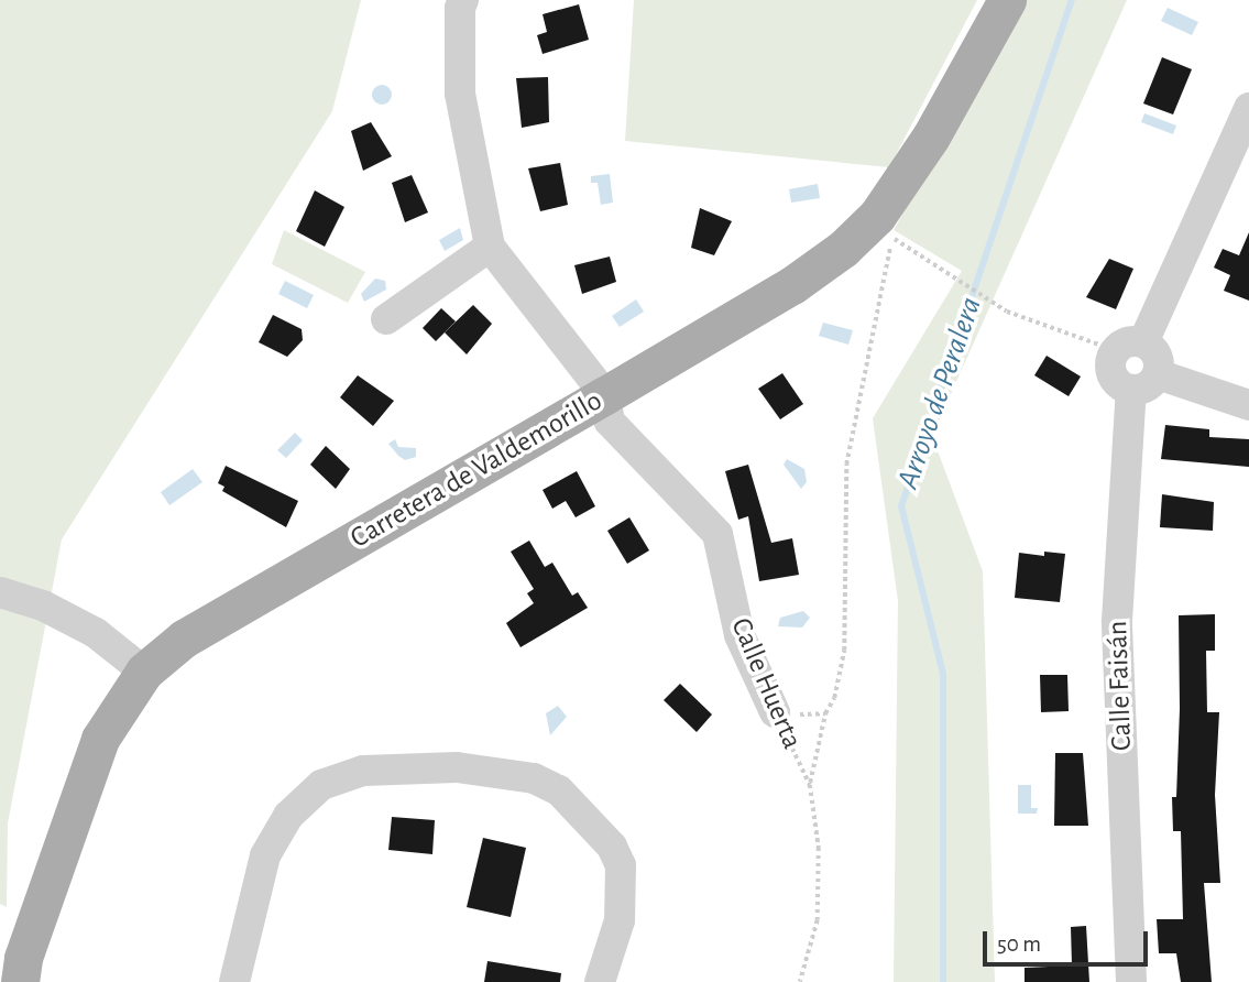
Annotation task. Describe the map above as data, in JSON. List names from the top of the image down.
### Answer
{
  "streets": {
    "main road": ["Carretera de Valdemorillo"],
    "street": ["Calle Huerta", "Calle Faisán"]
  },
  "crossings": [
    ["Carretera de Valdemorillo", "Calle Huerta"]
  ],
  "water": ["Arroyo de Peralera"],
  "scale_bar": "50 m"
}
